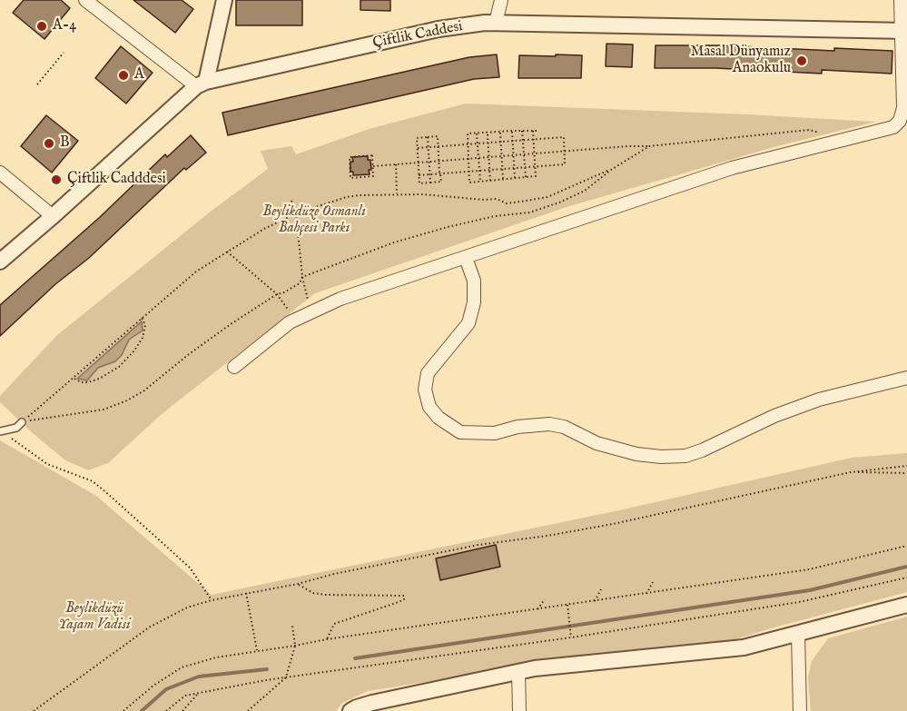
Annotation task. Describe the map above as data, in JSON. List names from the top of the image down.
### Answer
{
  "streets": {
    "street": ["Çiftlik Caddesi"]
  },
  "parks": ["Beylikdüze Osmanlı Bahçesi Parkı", "Beylikdüzü Yaşam Vadisi"],
  "places": [
    "A-4",
    "Masal Dünyamız Anaokulu",
    "A",
    "B",
    "Çiftlik Cadddesi"
  ]
}
